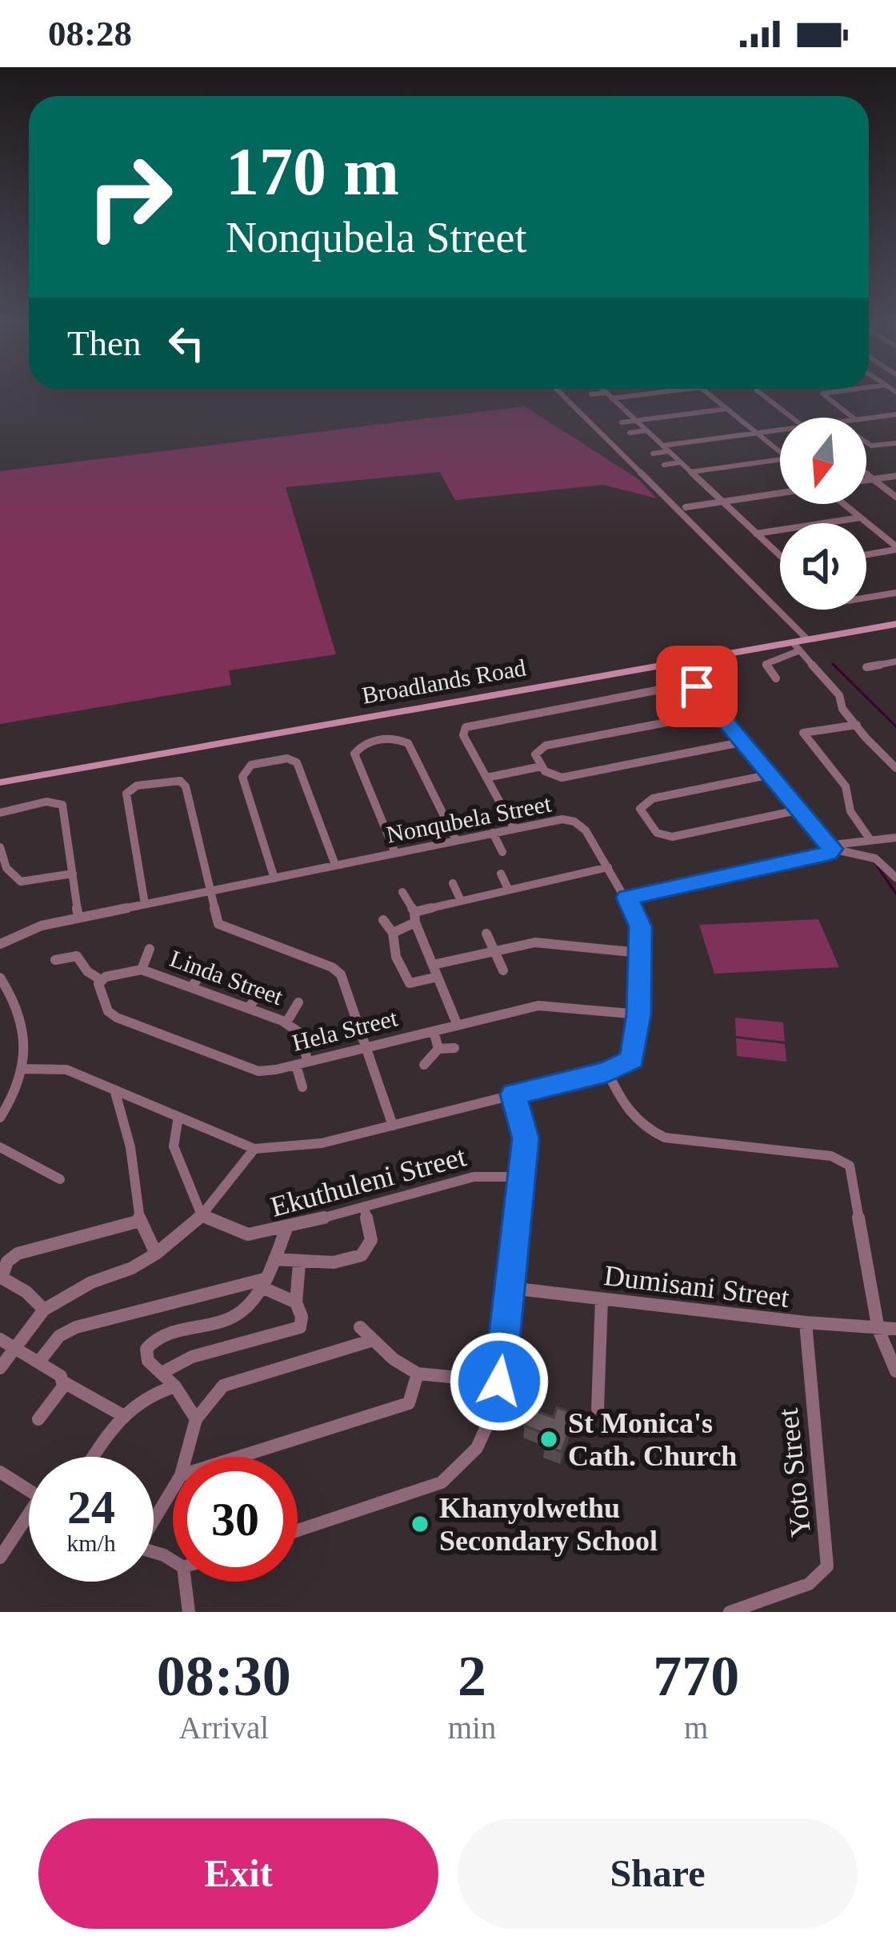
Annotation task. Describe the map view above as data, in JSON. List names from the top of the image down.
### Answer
{
  "streets": {
    "main road": ["Broadlands Road"],
    "street": [
      "Nonqubela Street",
      "Linda Street",
      "Hela Street",
      "Ekuthuleni Street",
      "Dumisani Street",
      "Yoto Street"
    ]
  },
  "crossings": [
    ["Nonqubela Street", "Hela Street"],
    ["Linda Street", "Hela Street"],
    ["Dumisani Street", "Yoto Street"]
  ],
  "places": ["St Monica's Cath. Church", "Khanyolwethu Secondary School"],
  "north": "bottom",
  "page": {
    "status": "08:28",
    "turn": ["170 m", "Nonqubela Street"],
    "then": "Then",
    "speed": "24 km/h",
    "limit": "30",
    "eta": [
      "08:30",
      "Arrival",
      "2",
      "min",
      "770",
      "m"
    ],
    "buttons": ["Exit", "Share"]
  }
}
